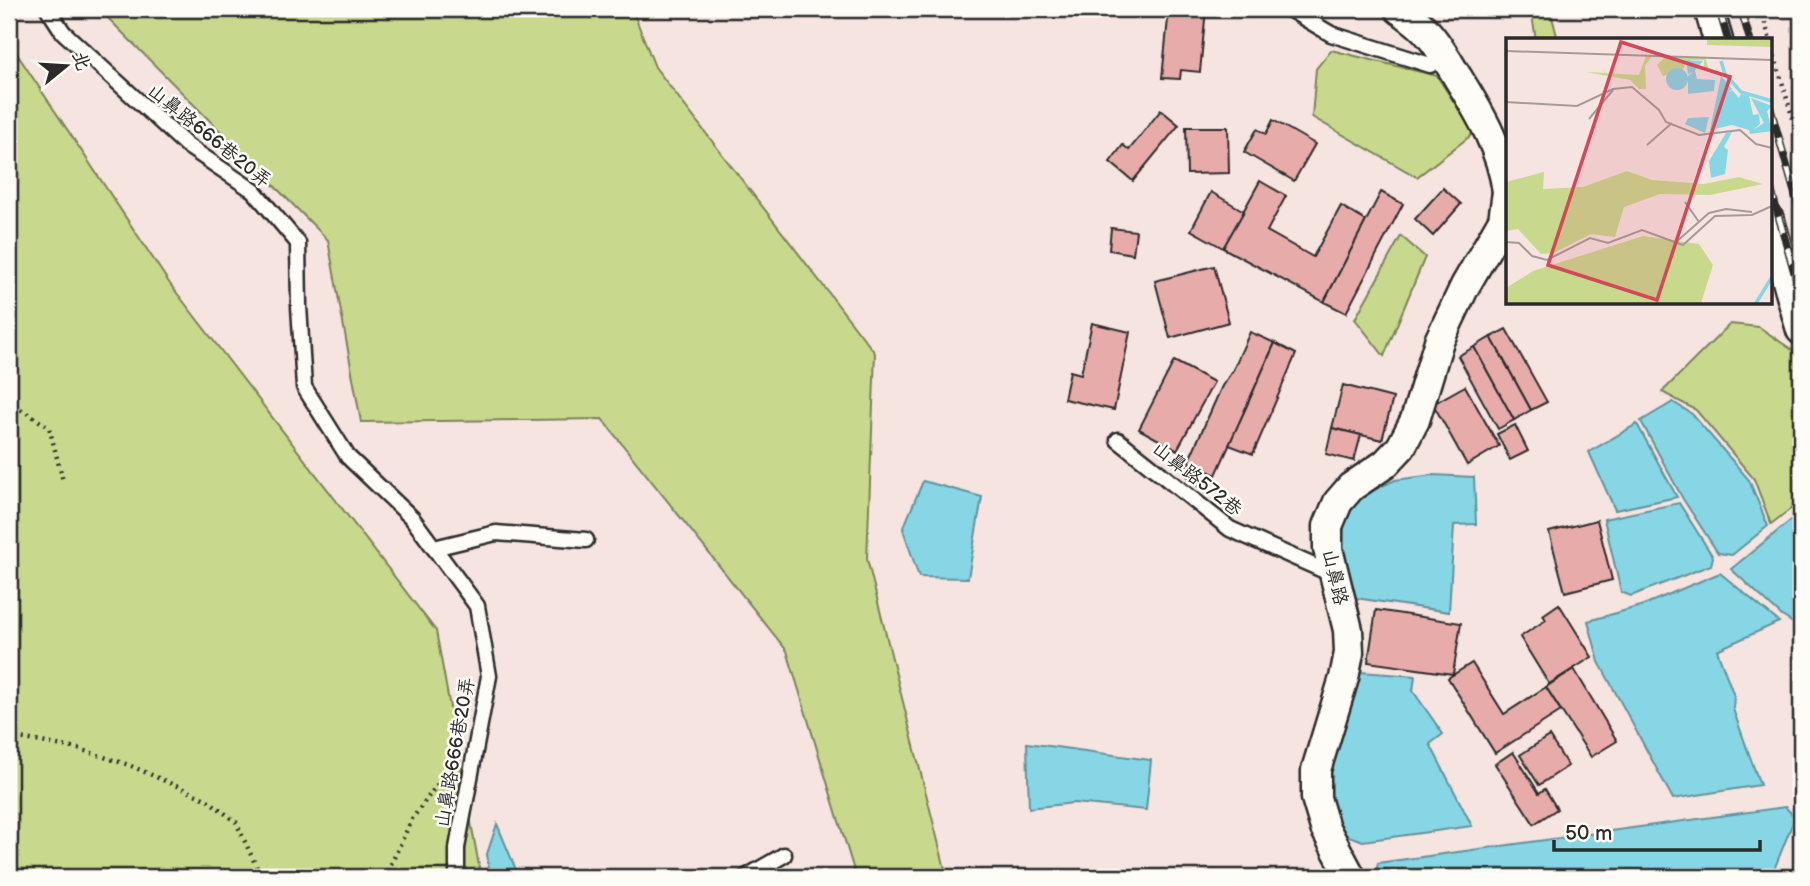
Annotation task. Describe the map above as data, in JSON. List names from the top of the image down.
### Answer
{
  "streets": {
    "street": ["山鼻路"],
    "lane": ["山鼻路666巷20弄", "山鼻路572巷"]
  },
  "crossings": [
    ["山鼻路572巷", "山鼻路"]
  ],
  "scale_bar": "50 m",
  "north": "right"
}
